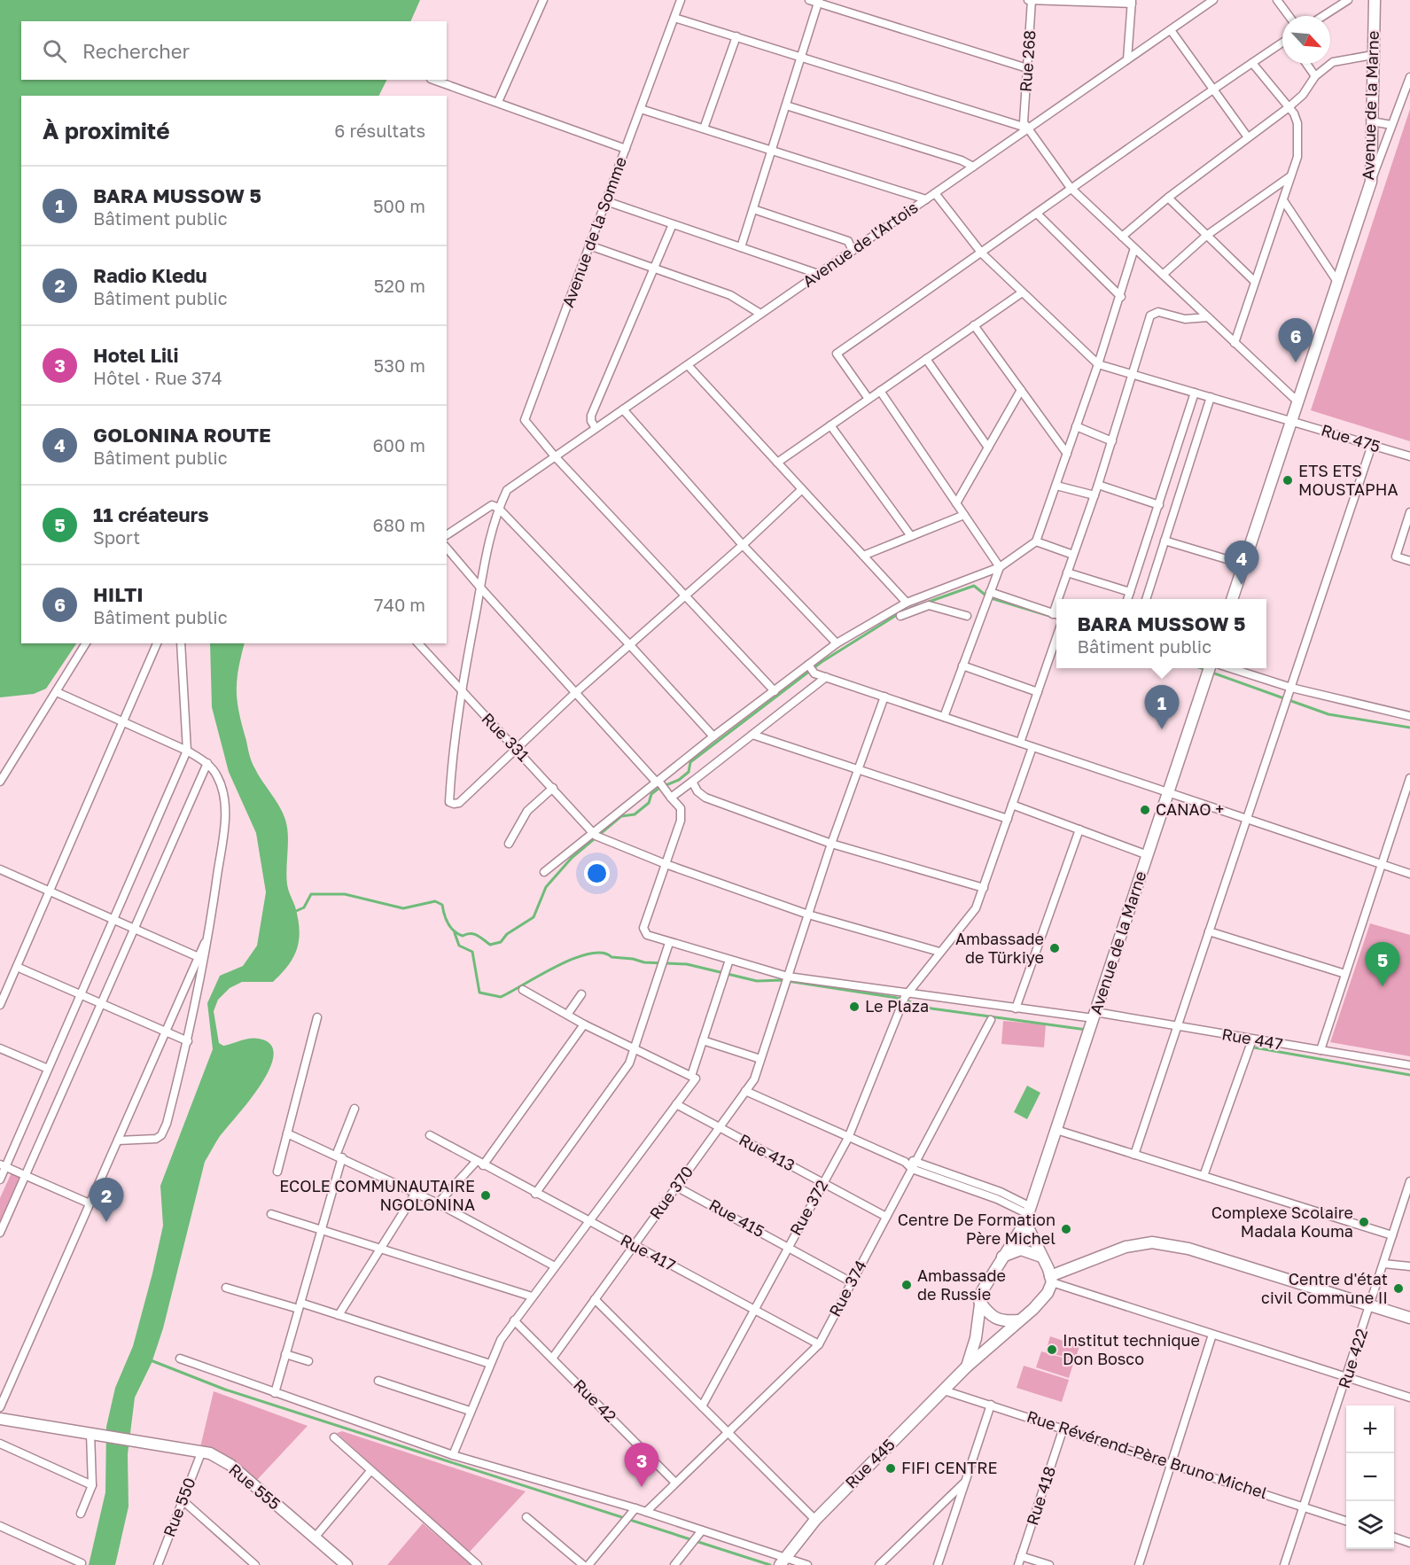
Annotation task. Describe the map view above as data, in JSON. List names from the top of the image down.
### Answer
{
  "streets": {
    "street": [
      "Rue 268",
      "Avenue de la Marne",
      "Avenue de la Somme",
      "Avenue de l'Artois",
      "Rue 475",
      "Rue 331",
      "Rue 447",
      "Rue 413",
      "Rue 370",
      "Rue 372",
      "Rue 415",
      "Rue 417",
      "Rue 374",
      "Rue 422",
      "Rue 42",
      "Rue Révérend-Père Bruno Michel",
      "Rue 445",
      "Rue 555",
      "Rue 418",
      "Rue 550"
    ]
  },
  "crossings": [
    ["Rue 268", "Avenue de l'Artois"],
    ["Avenue de la Marne", "Rue 475"],
    ["Avenue de la Marne", "Rue 447"],
    ["Avenue de la Marne", "Rue 445"],
    ["Avenue de la Somme", "Avenue de l'Artois"],
    ["Rue 447", "Rue 372"],
    ["Rue 413", "Rue 370"],
    ["Rue 413", "Rue 372"],
    ["Rue 413", "Rue 374"],
    ["Rue 370", "Rue 415"],
    ["Rue 370", "Rue 417"],
    ["Rue 370", "Rue 42"],
    ["Rue 372", "Rue 415"],
    ["Rue 372", "Rue 417"],
    ["Rue 415", "Rue 374"],
    ["Rue 417", "Rue 374"],
    ["Rue 374", "Rue 42"],
    ["Rue 422", "Rue Révérend-Père Bruno Michel"],
    ["Rue Révérend-Père Bruno Michel", "Rue 445"],
    ["Rue Révérend-Père Bruno Michel", "Rue 418"],
    ["Rue 555", "Rue 550"]
  ],
  "places": [
    "ETS ETS MOUSTAPHA",
    "CANAO +",
    "Ambassade de Türkiye",
    "Le Plaza",
    "ECOLE COMMUNAUTAIRE NGOLONINA",
    "Complexe Scolaire Madala Kouma",
    "Centre De Formation Père Michel",
    "Ambassade de Russie",
    "Centre d'état civil Commune II",
    "Institut technique Don Bosco",
    "FIFI CENTRE"
  ],
  "north": "bottom right",
  "page": {
    "search": "Rechercher",
    "heading": ["À proximité", "6 résultats"],
    "list": [
      {
        "mark": "1",
        "name": "BARA MUSSOW 5",
        "note": "Bâtiment public",
        "value": "500 m"
      },
      {
        "mark": "2",
        "name": "Radio Kledu",
        "note": "Bâtiment public",
        "value": "520 m"
      },
      {
        "mark": "3",
        "name": "Hotel Lili",
        "note": "Hôtel · Rue 374",
        "value": "530 m"
      },
      {
        "mark": "4",
        "name": "GOLONINA ROUTE",
        "note": "Bâtiment public",
        "value": "600 m"
      },
      {
        "mark": "5",
        "name": "11 créateurs",
        "note": "Sport",
        "value": "680 m"
      },
      {
        "mark": "6",
        "name": "HILTI",
        "note": "Bâtiment public",
        "value": "740 m"
      }
    ],
    "pins": [
      "6",
      "4",
      "1",
      "5",
      "2",
      "3"
    ],
    "popup": ["BARA MUSSOW 5", "Bâtiment public"],
    "map_buttons": ["+", "−"]
  }
}
